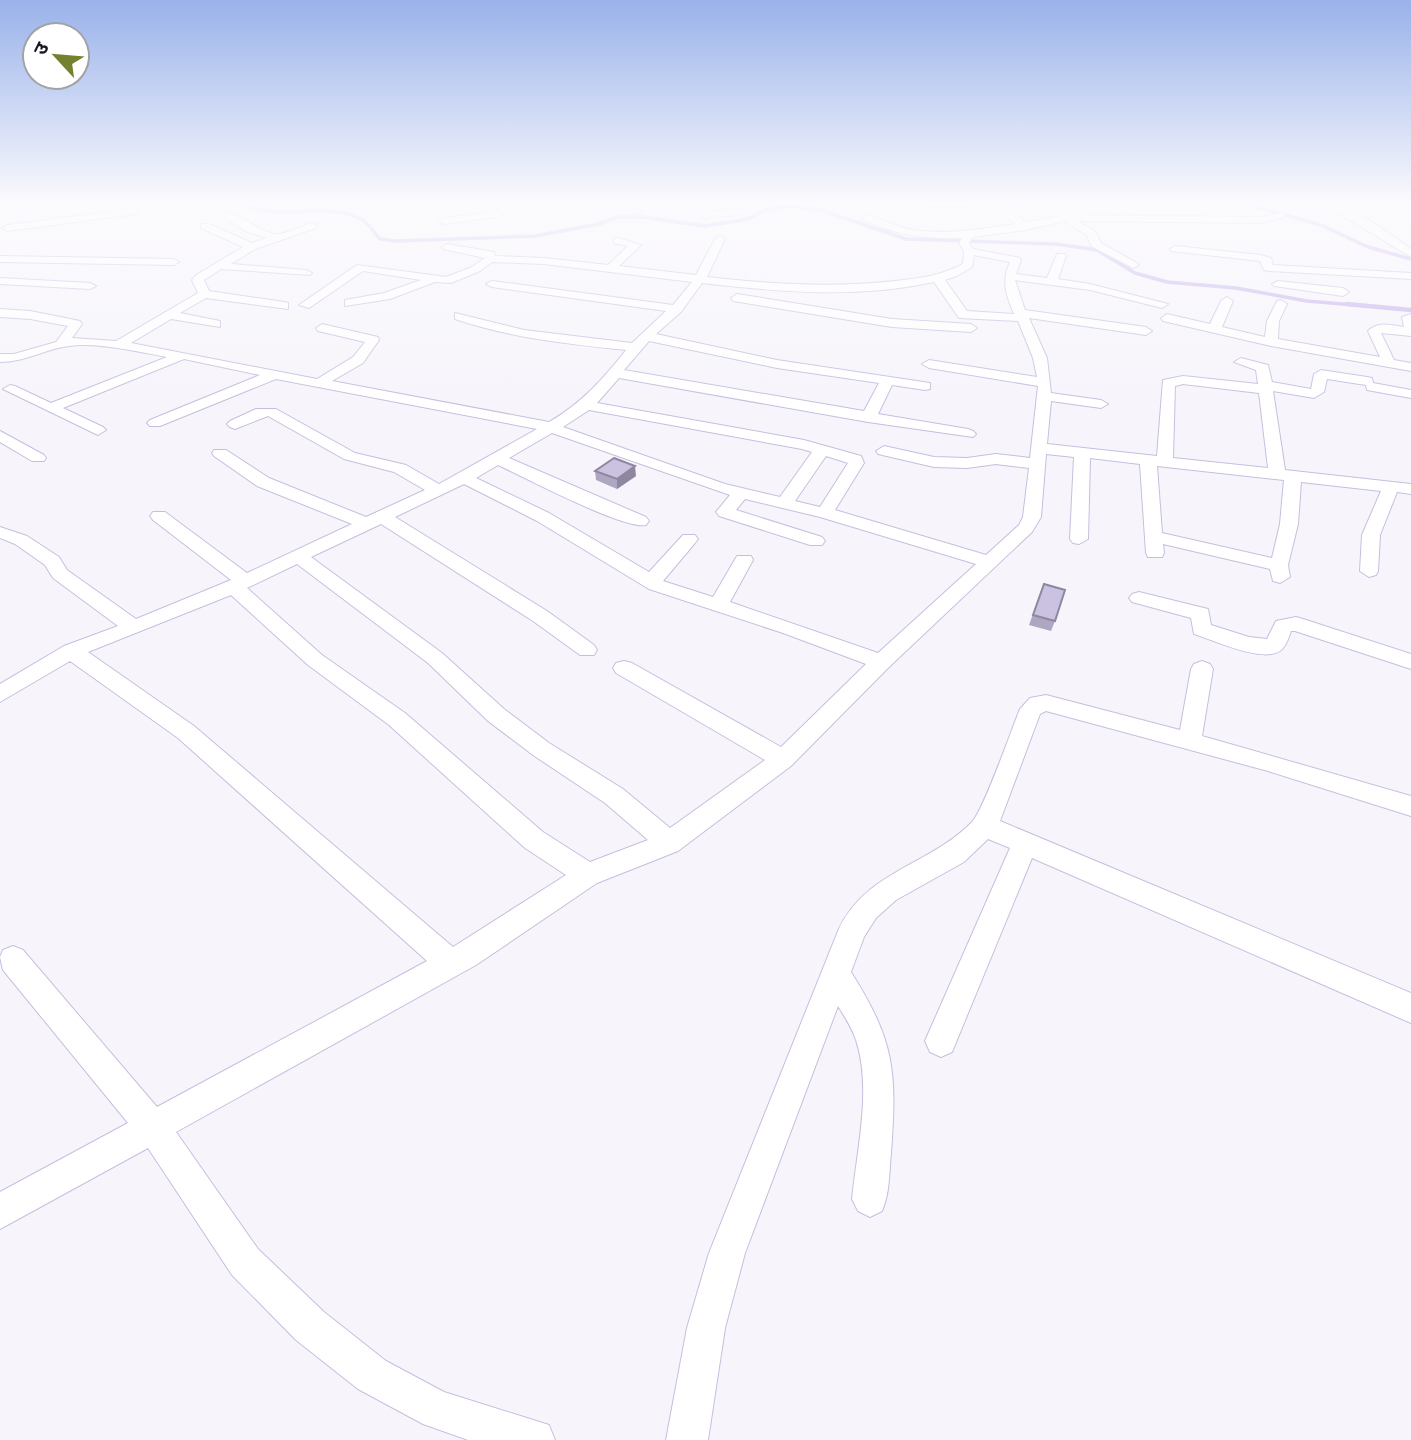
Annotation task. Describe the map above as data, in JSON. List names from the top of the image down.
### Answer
{
  "north": "top left"
}
